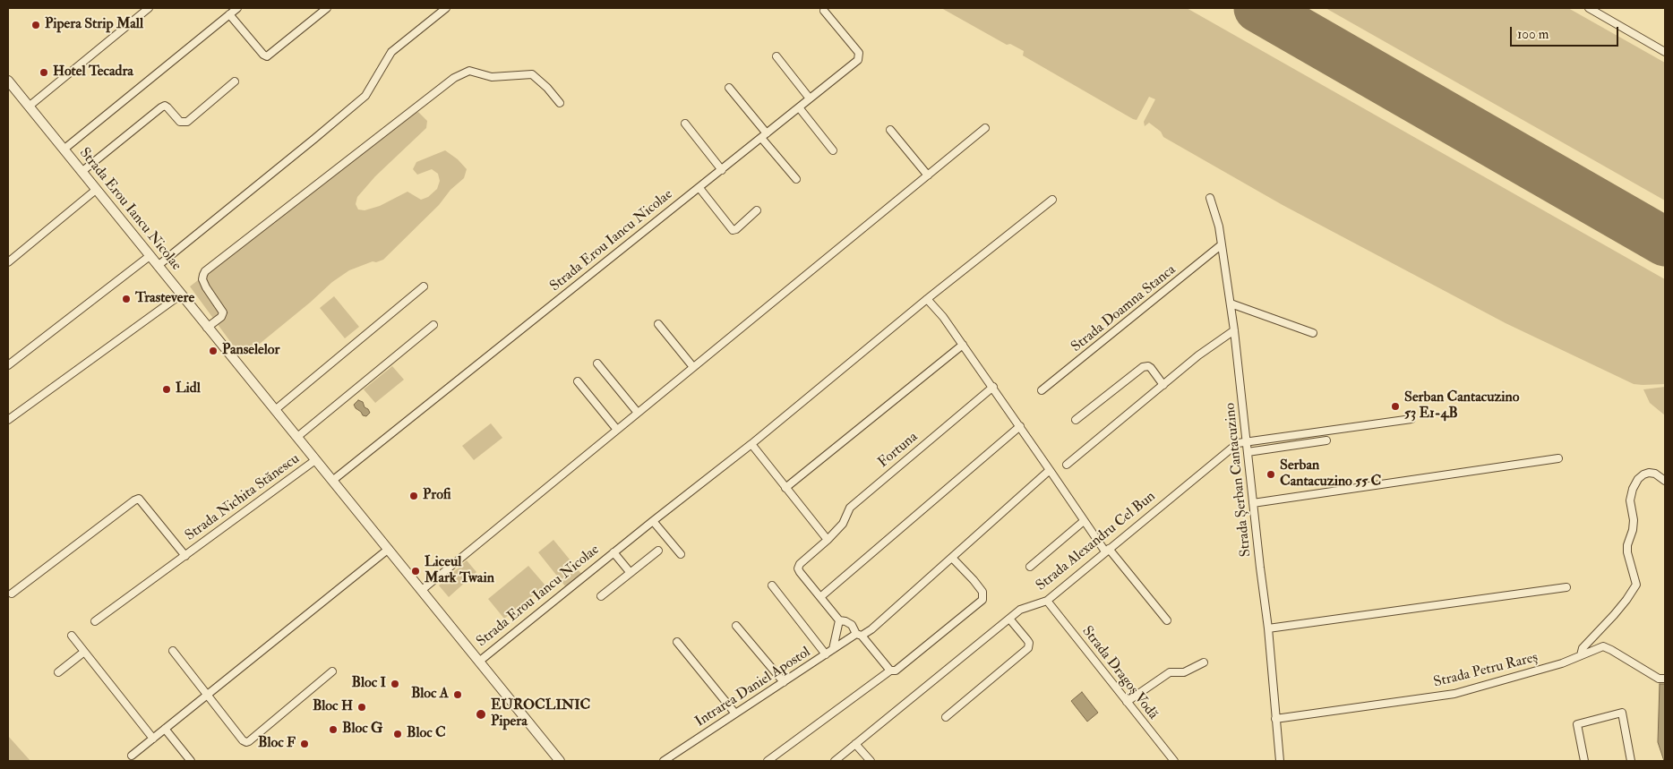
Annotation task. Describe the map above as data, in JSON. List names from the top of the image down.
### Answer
{
  "streets": {
    "street": [
      "Strada Erou Iancu Nicolae",
      "Strada Doamna Stanca",
      "Fortuna",
      "Strada Șerban Cantacuzino",
      "Strada Nichita Stănescu",
      "Strada Alexandru Cel Bun",
      "Strada Petru Rareș",
      "Strada Dragoș Vodă",
      "Intrarea Daniel Apostol"
    ]
  },
  "crossings": [
    ["Strada Erou Iancu Nicolae", "Strada Nichita Stănescu"],
    ["Strada Doamna Stanca", "Strada Șerban Cantacuzino"],
    ["Strada Șerban Cantacuzino", "Strada Alexandru Cel Bun"],
    ["Strada Șerban Cantacuzino", "Strada Petru Rareș"],
    ["Strada Alexandru Cel Bun", "Strada Dragoș Vodă"]
  ],
  "places": [
    "Pipera Strip Mall",
    "Hotel Tecadra",
    "Trastevere",
    "Panselelor",
    "Lidl",
    "Serban Cantacuzino 53 E1-4B",
    "Serban Cantacuzino 55 C",
    "Profi",
    "Liceul Mark Twain",
    "Bloc I",
    "Bloc A",
    "Bloc H",
    "EUROCLINIC Pipera",
    "Bloc G",
    "Bloc C",
    "Bloc F"
  ],
  "scale_bar": "100 m"
}
